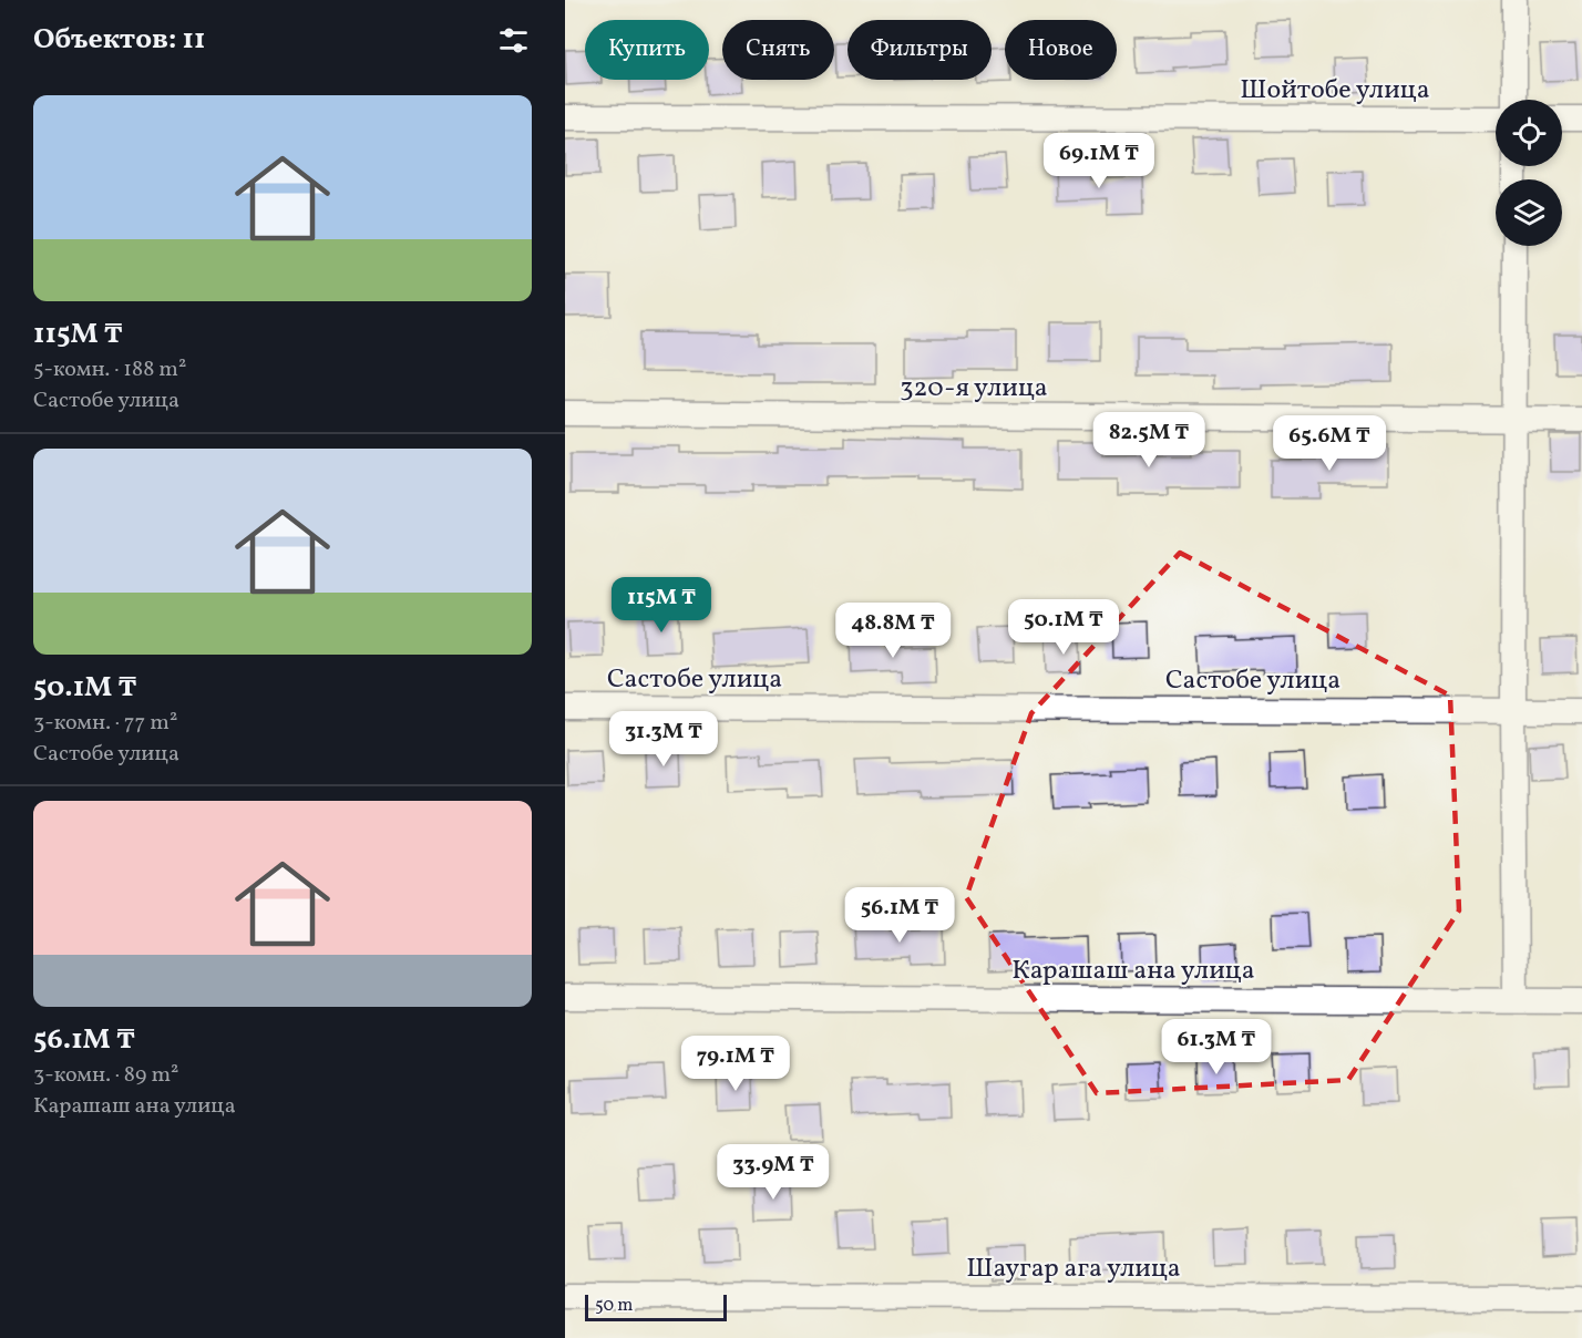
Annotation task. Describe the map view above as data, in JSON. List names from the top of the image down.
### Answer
{
  "streets": {
    "street": [
      "Шойтобе улица",
      "320-я улица",
      "Састобе улица",
      "Карашаш ана улица",
      "Шаугар ага улица"
    ]
  },
  "scale_bar": "50 m",
  "page": {
    "heading": "Объектов: 11",
    "chip": [
      "Купить",
      "Снять",
      "Фильтры",
      "Новое"
    ],
    "list": [
      {
        "name": "115M ₸",
        "note": "5-комн. · 188 m² · Састобе улица"
      },
      {
        "name": "50.1M ₸",
        "note": "3-комн. · 77 m² · Састобе улица"
      },
      {
        "name": "56.1M ₸",
        "note": "3-комн. · 89 m² · Карашаш ана улица"
      }
    ],
    "price": [
      "69.1M ₸",
      "82.5M ₸",
      "65.6M ₸",
      "115M ₸",
      "50.1M ₸",
      "48.8M ₸",
      "31.3M ₸",
      "56.1M ₸",
      "61.3M ₸",
      "79.1M ₸",
      "33.9M ₸"
    ],
    "scale": "50 m"
  }
}
